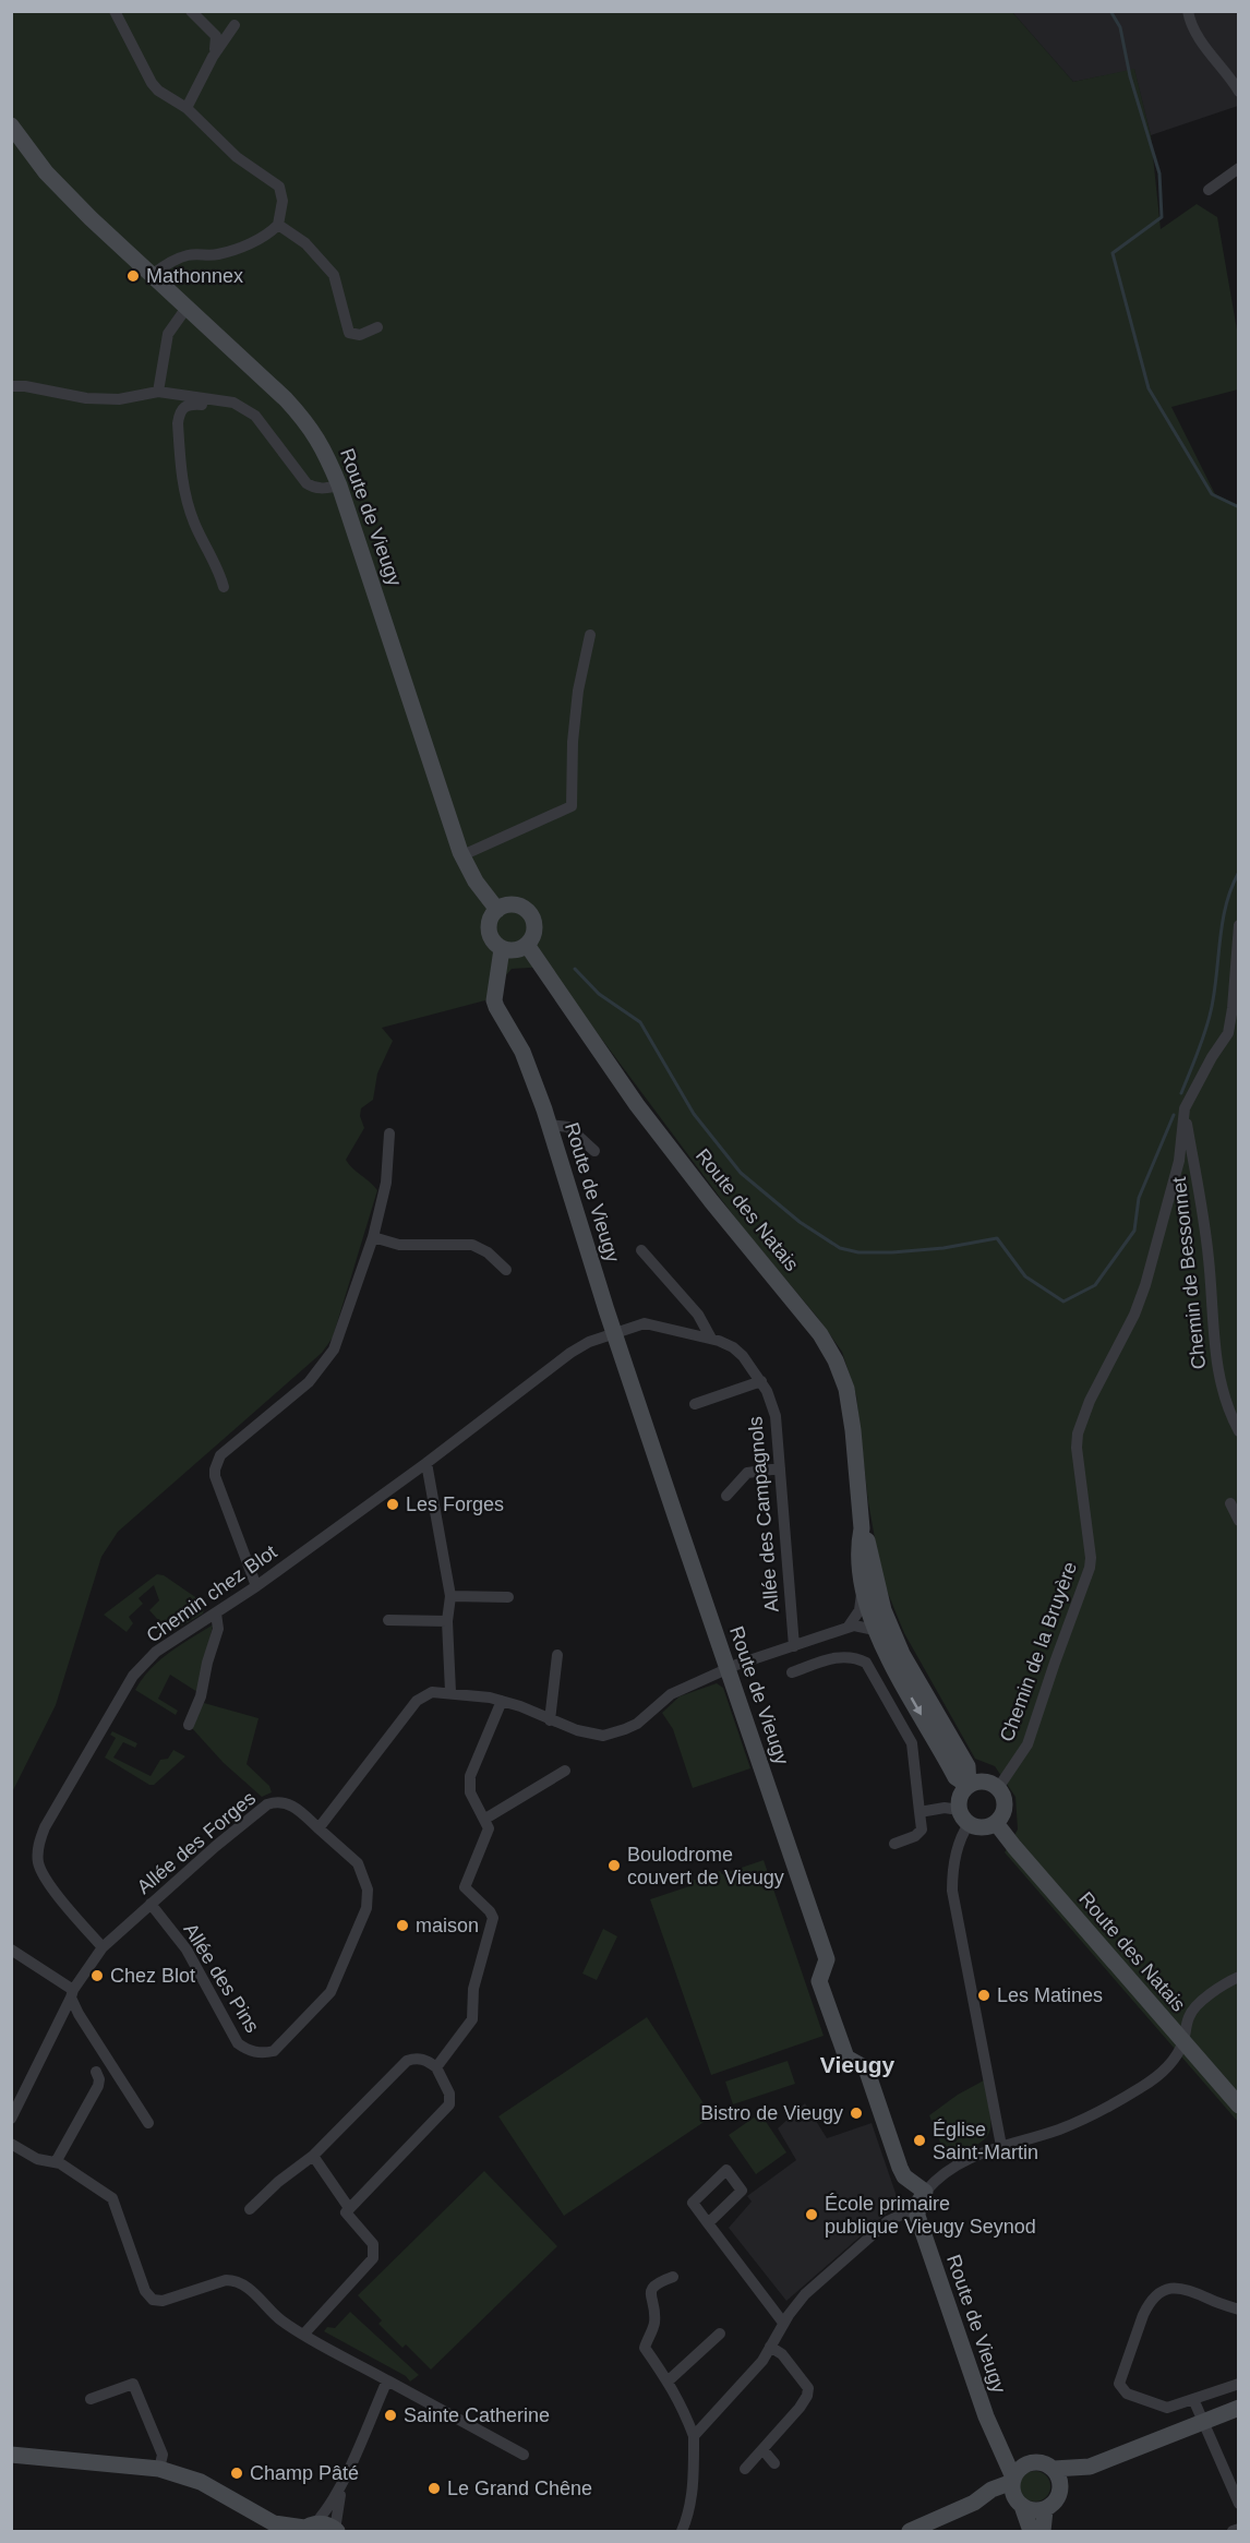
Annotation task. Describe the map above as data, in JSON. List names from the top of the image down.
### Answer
{
  "streets": {
    "street": [
      "Route de Vieugy",
      "Route des Natais",
      "Chemin de Bessonnet",
      "Allée des Campagnols",
      "Chemin chez Blot",
      "Chemin de la Bruyère",
      "Allée des Forges",
      "Allée des Pins"
    ]
  },
  "crossings": [
    ["Route de Vieugy", "Route des Natais"],
    ["Route de Vieugy", "Allée des Campagnols"],
    ["Route de Vieugy", "Chemin chez Blot"],
    ["Route des Natais", "Chemin de la Bruyère"],
    ["Chemin de Bessonnet", "Chemin de la Bruyère"],
    ["Allée des Campagnols", "Chemin chez Blot"],
    ["Chemin chez Blot", "Allée des Forges"],
    ["Allée des Forges", "Allée des Pins"]
  ],
  "districts": ["Vieugy"],
  "places": [
    "Mathonnex",
    "Les Forges",
    "Boulodrome couvert de Vieugy",
    "maison",
    "Chez Blot",
    "Les Matines",
    "Bistro de Vieugy",
    "Église Saint-Martin",
    "École primaire publique Vieugy Seynod",
    "Sainte Catherine",
    "Champ Pâté",
    "Le Grand Chêne"
  ]
}
